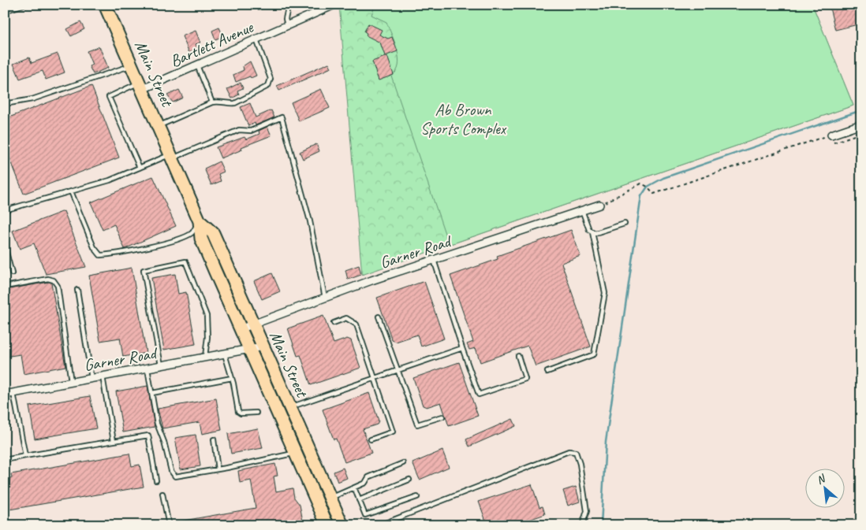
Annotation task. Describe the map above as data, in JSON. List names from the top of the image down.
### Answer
{
  "streets": {
    "main road": ["Main Street"],
    "street": ["Bartlett Avenue", "Garner Road"]
  },
  "crossings": [
    ["Bartlett Avenue", "Main Street"],
    ["Main Street", "Garner Road"]
  ],
  "parks": ["Ab Brown Sports Complex"],
  "north": "top left"
}
